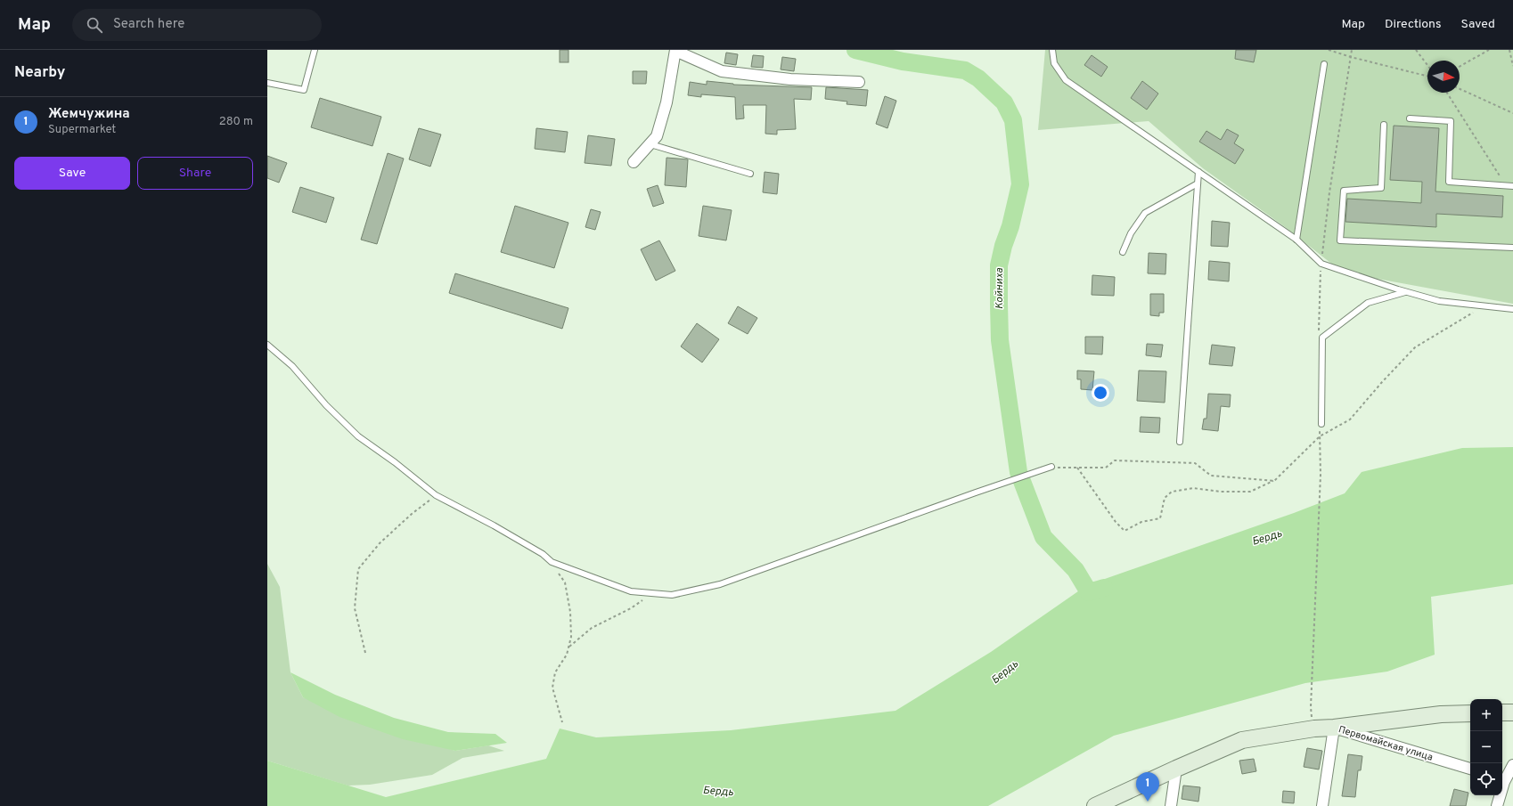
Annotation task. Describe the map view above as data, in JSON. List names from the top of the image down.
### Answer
{
  "streets": {
    "street": ["Первомайская улица"]
  },
  "water": ["Койниха", "Бердь"],
  "north": "right",
  "page": {
    "header": "Map",
    "search": "Search here",
    "nav": ["Map", "Directions", "Saved"],
    "heading": "Nearby",
    "list": [
      {
        "mark": "1",
        "name": "Жемчужина",
        "note": "Supermarket",
        "value": "280 m"
      }
    ],
    "buttons": ["Save", "Share"],
    "map_buttons": ["+", "−"],
    "pins": "1"
  }
}
